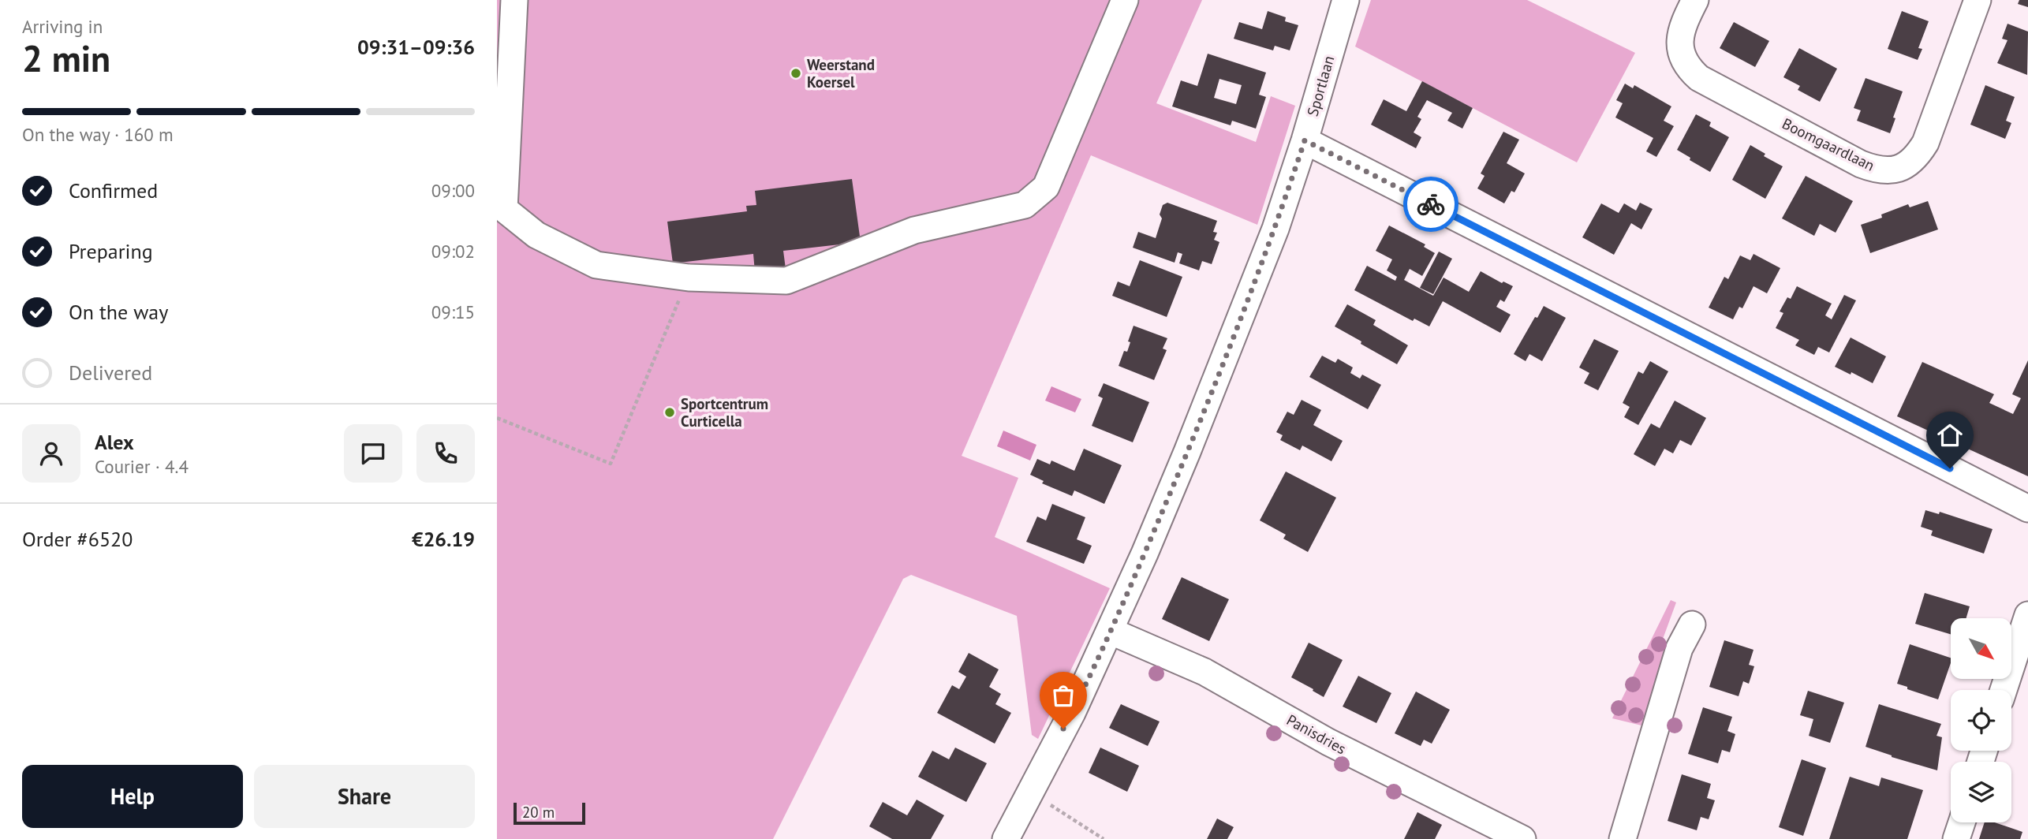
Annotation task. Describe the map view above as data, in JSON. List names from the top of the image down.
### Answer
{
  "streets": {
    "street": ["Sportlaan", "Boomgaardlaan", "Panisdries"]
  },
  "crossings": [
    ["Sportlaan", "Panisdries"]
  ],
  "places": ["Weerstand Koersel", "Sportcentrum Curticella"],
  "scale_bar": "20 m",
  "north": "bottom right",
  "page": {
    "heading": ["2 min", "Arriving in", "09:31–09:36"],
    "panel": [
      "Alex",
      "Courier · 4.4",
      "Order #6520",
      "€26.19"
    ],
    "bar": "On the way · 160 m",
    "list": [
      ["Confirmed", "09:00"],
      ["Preparing", "09:02"],
      ["On the way", "09:15"],
      "Delivered"
    ],
    "buttons": ["Help", "Share"],
    "scale": "20 m"
  }
}
